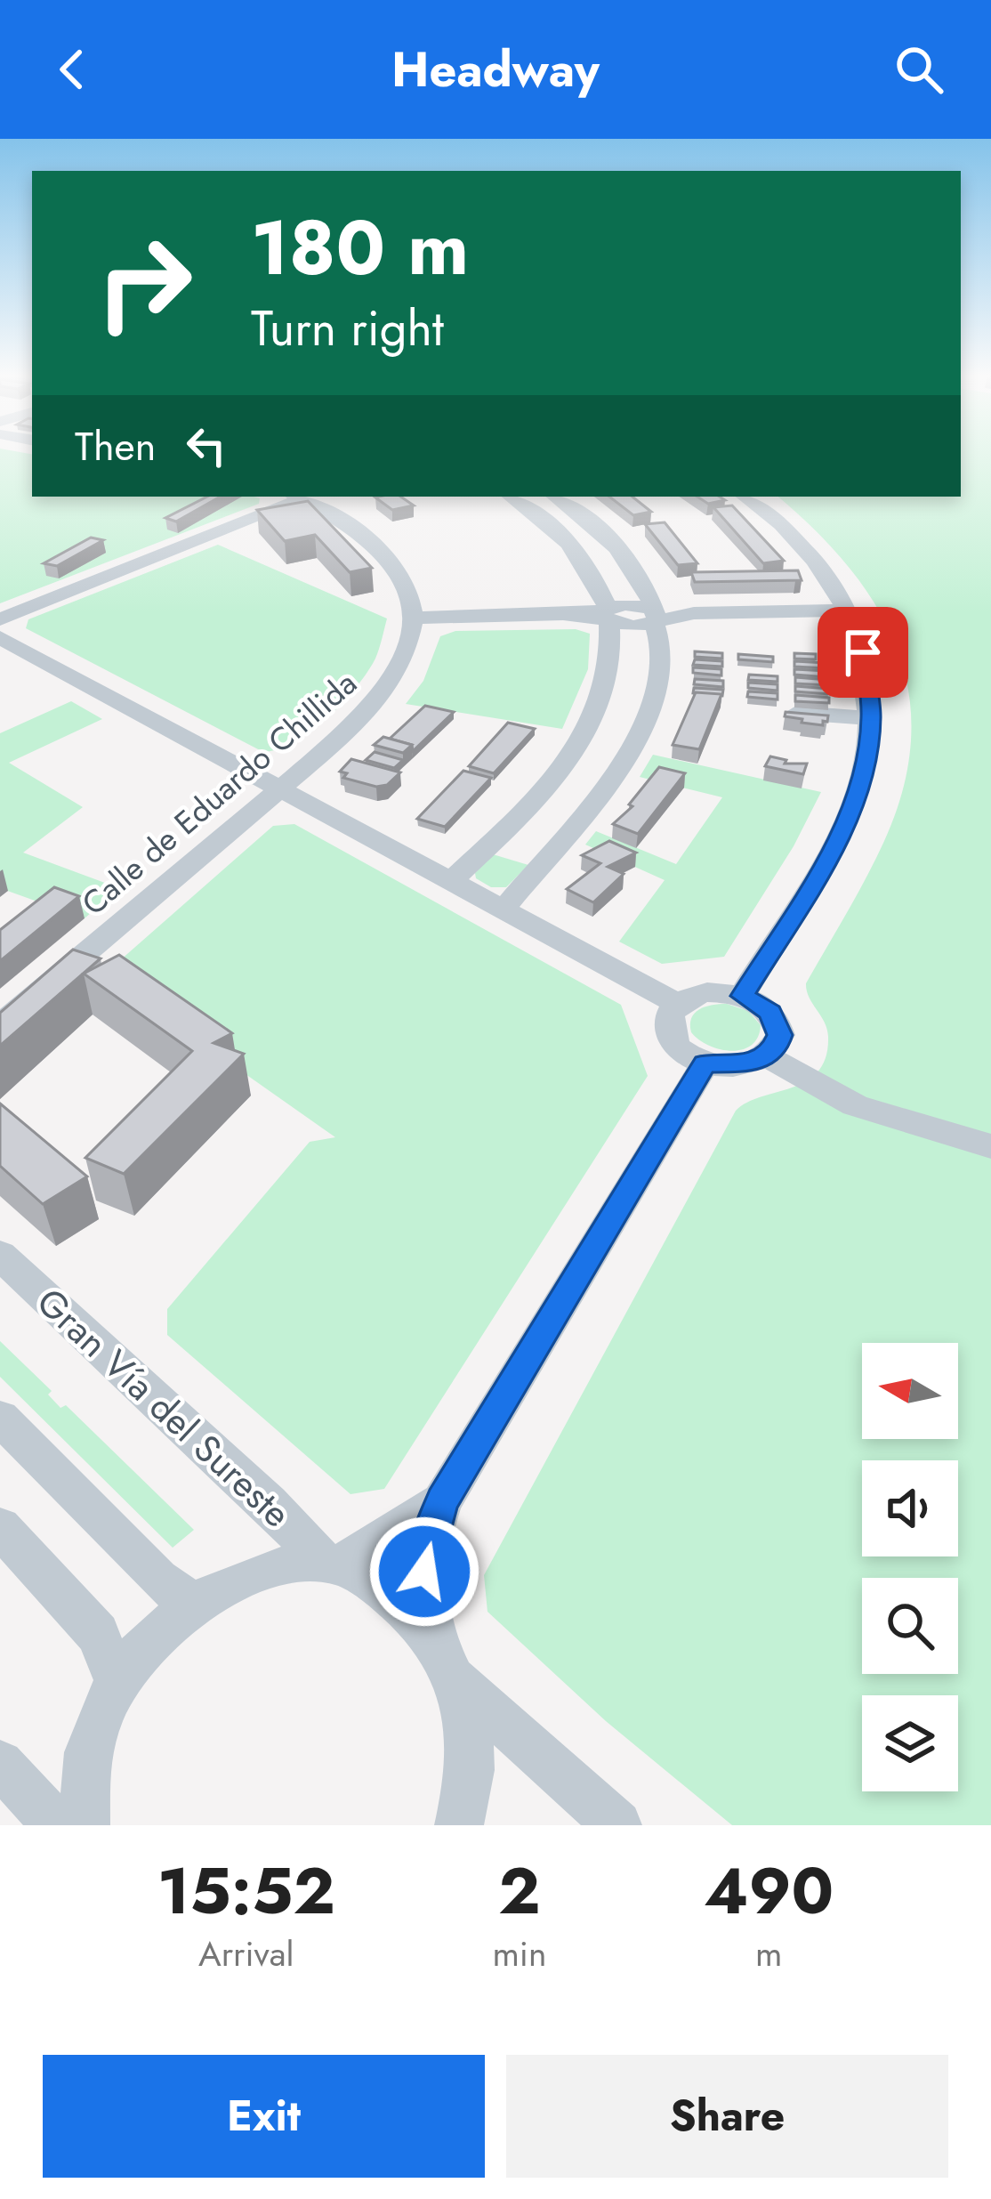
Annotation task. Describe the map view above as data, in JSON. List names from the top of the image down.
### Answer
{
  "streets": {
    "street": ["Calle de Eduardo Chillida", "Gran Vía del Sureste"]
  },
  "north": "left",
  "page": {
    "header": "Headway",
    "turn": ["180 m", "Turn right"],
    "then": "Then",
    "eta": [
      "15:52",
      "Arrival",
      "2",
      "min",
      "490",
      "m"
    ],
    "buttons": ["Exit", "Share"]
  }
}
